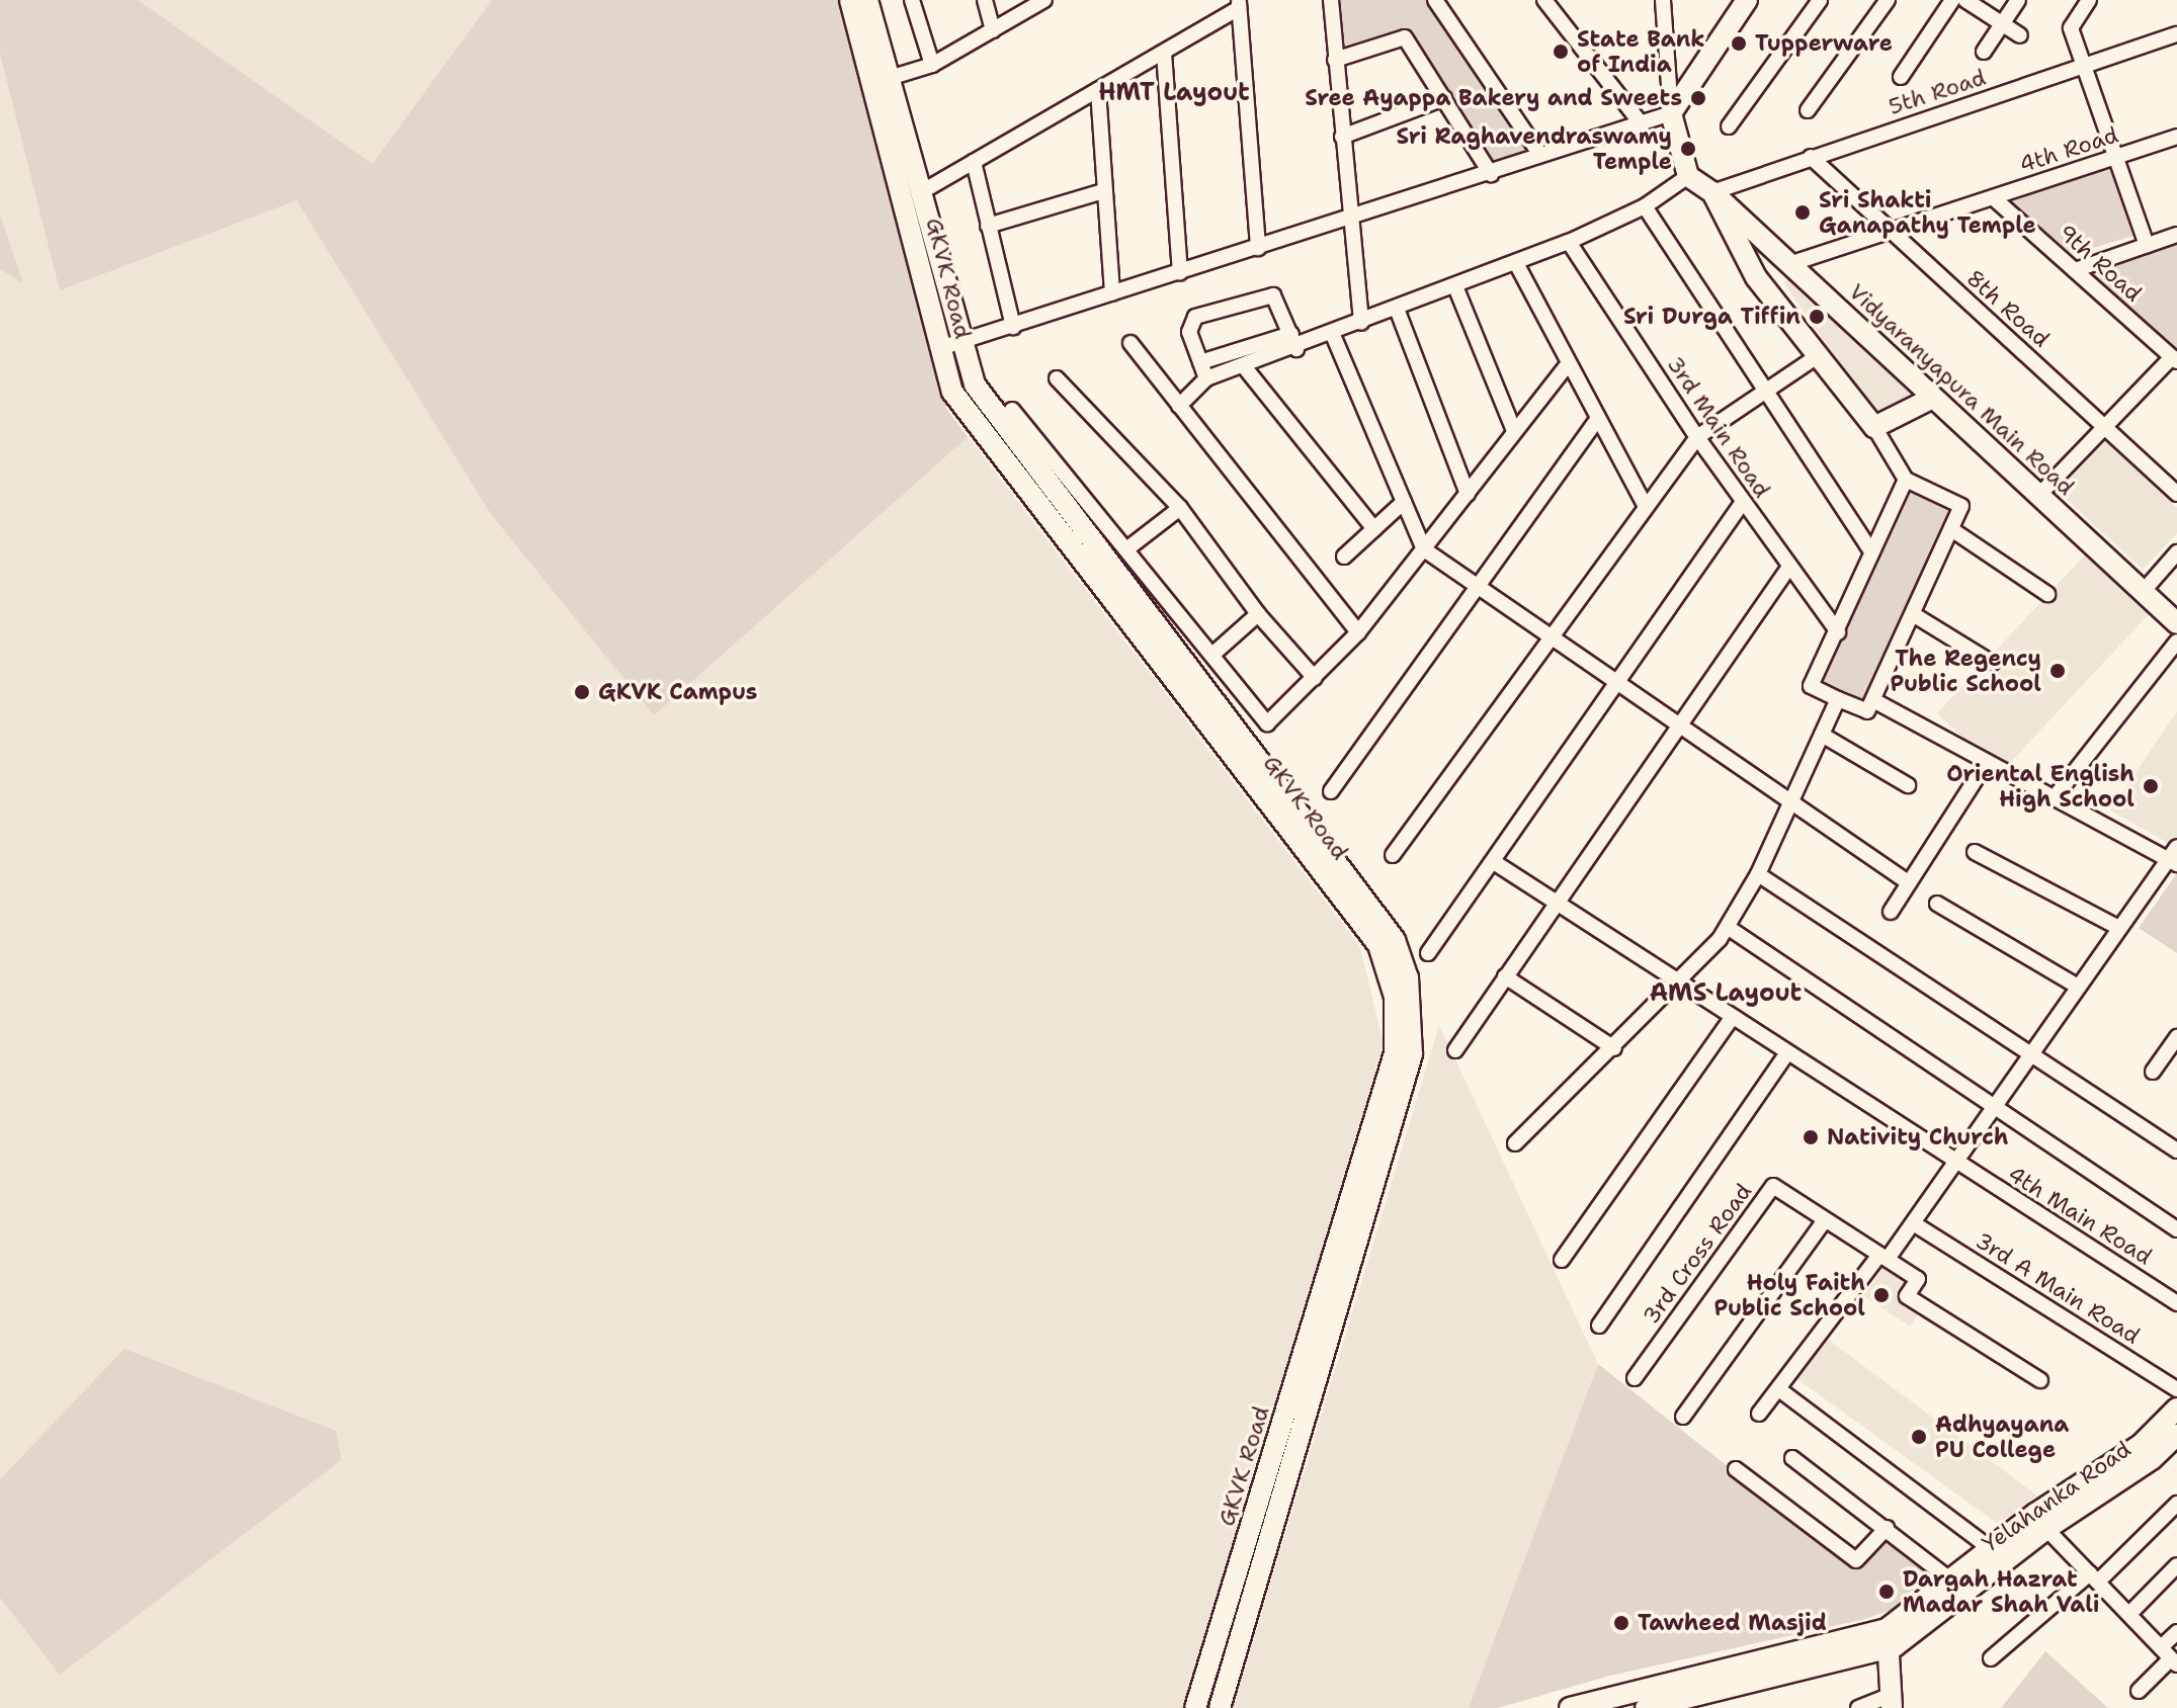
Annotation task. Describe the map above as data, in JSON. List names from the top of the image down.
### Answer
{
  "streets": {
    "main road": ["GKVK Road", "Vidyaranyapura Main Road", "Yelahanka Road"],
    "street": [
      "5th Road",
      "4th Road",
      "9th Road",
      "8th Road",
      "3rd Main Road",
      "4th Main Road",
      "3rd Cross Road",
      "3rd A Main Road"
    ]
  },
  "crossings": [
    ["5th Road", "8th Road"],
    ["5th Road", "Vidyaranyapura Main Road"],
    ["4th Road", "9th Road"],
    ["4th Road", "8th Road"],
    ["4th Road", "Vidyaranyapura Main Road"]
  ],
  "districts": ["HMT Layout", "AMS Layout"],
  "places": [
    "Tupperware",
    "State Bank of India",
    "Sree Ayappa Bakery and Sweets",
    "Sri Raghavendraswamy Temple",
    "Sri Shakti Ganapathy Temple",
    "Sri Durga Tiffin",
    "The Regency Public School",
    "GKVK Campus",
    "Oriental English High School",
    "Nativity Church",
    "Holy Faith Public School",
    "Adhyayana PU College",
    "Dargah Hazrat Madar Shah Vali",
    "Tawheed Masjid"
  ]
}
